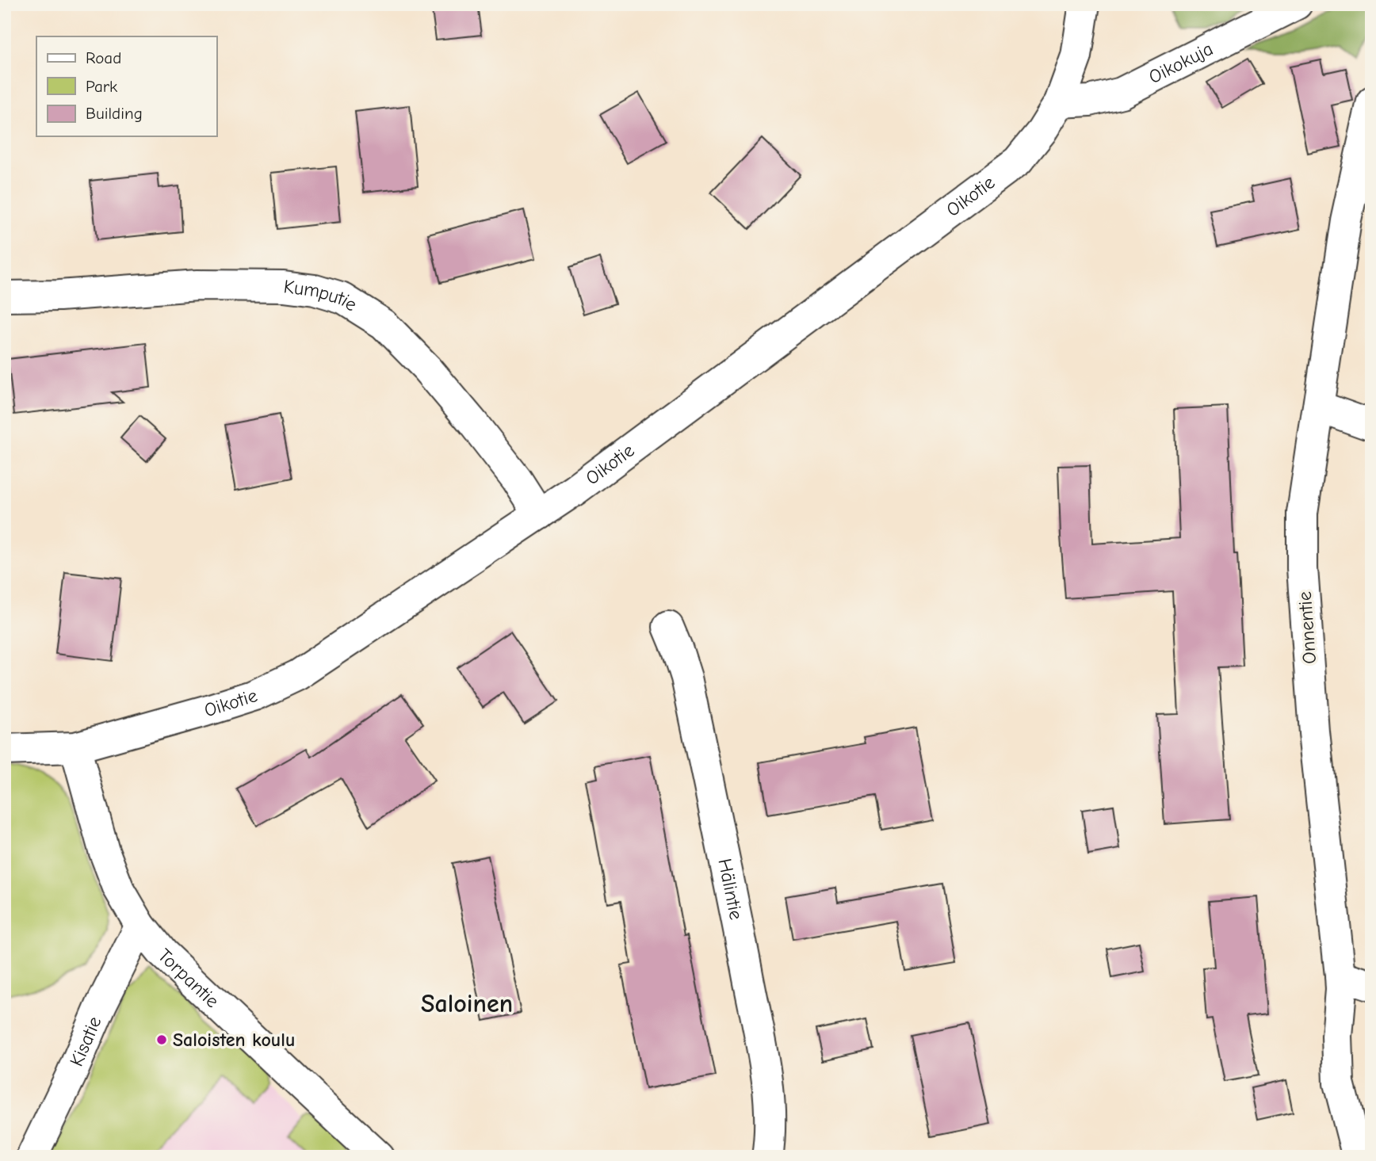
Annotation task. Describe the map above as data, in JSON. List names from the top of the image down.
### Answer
{
  "streets": {
    "street": [
      "Oikokuja",
      "Oikotie",
      "Kumputie",
      "Onnentie",
      "Hälintie",
      "Torpantie",
      "Kisatie"
    ]
  },
  "crossings": [
    ["Oikokuja", "Oikotie"],
    ["Oikotie", "Kumputie"],
    ["Oikotie", "Torpantie"],
    ["Torpantie", "Kisatie"]
  ],
  "districts": ["Saloinen"],
  "places": ["Saloisten koulu"],
  "legend": ["Road", "Park", "Building"]
}
